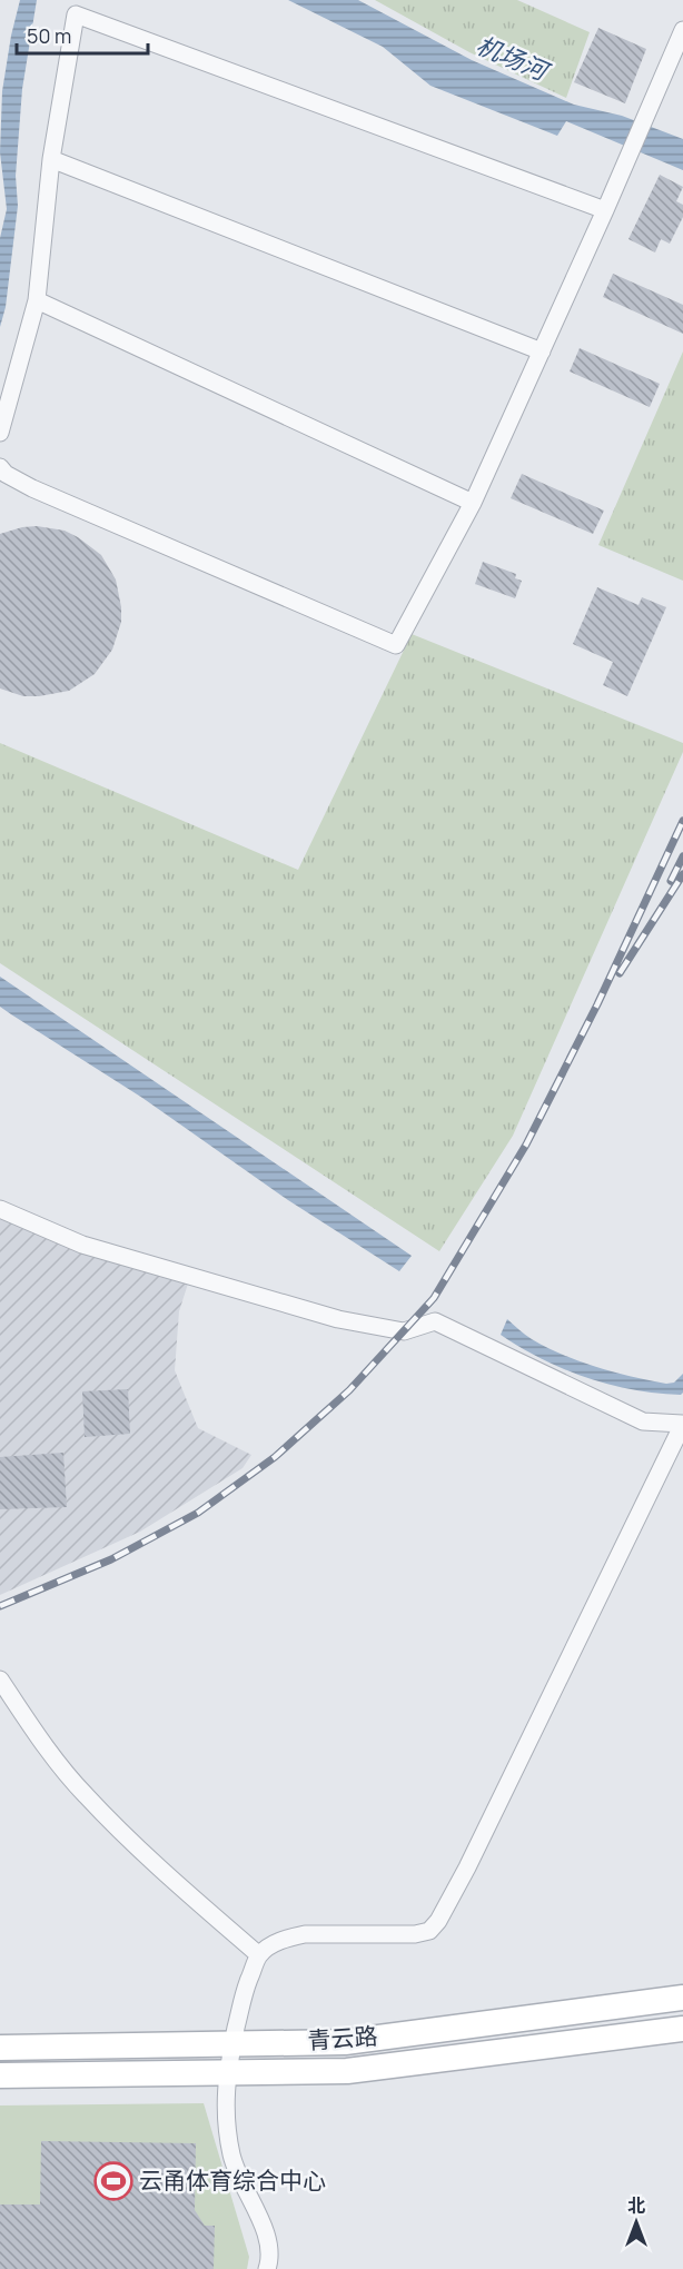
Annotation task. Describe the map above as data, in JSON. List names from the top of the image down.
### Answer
{
  "streets": {
    "street": ["青云路"]
  },
  "water": ["机场河"],
  "places": {
    "sports": ["云甬体育综合中心"]
  },
  "scale_bar": "50 m",
  "north": "top"
}
